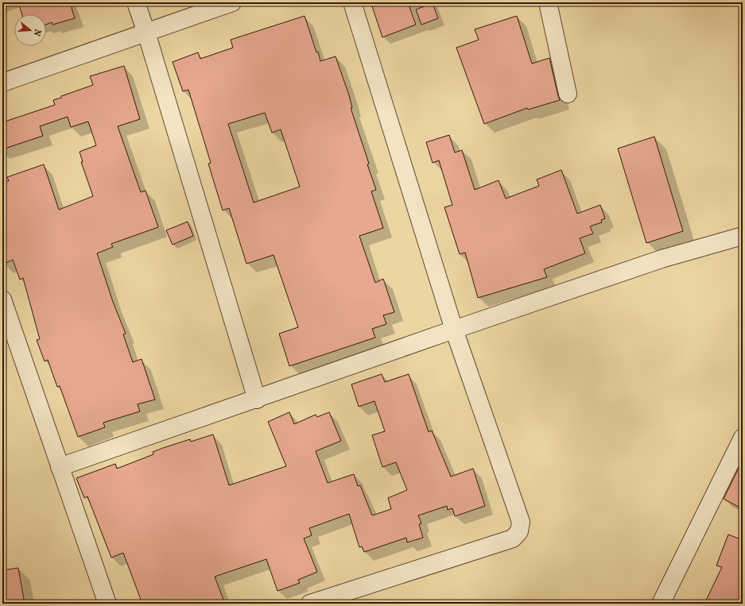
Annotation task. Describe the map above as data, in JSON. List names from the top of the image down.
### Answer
{
  "north": "right"
}
